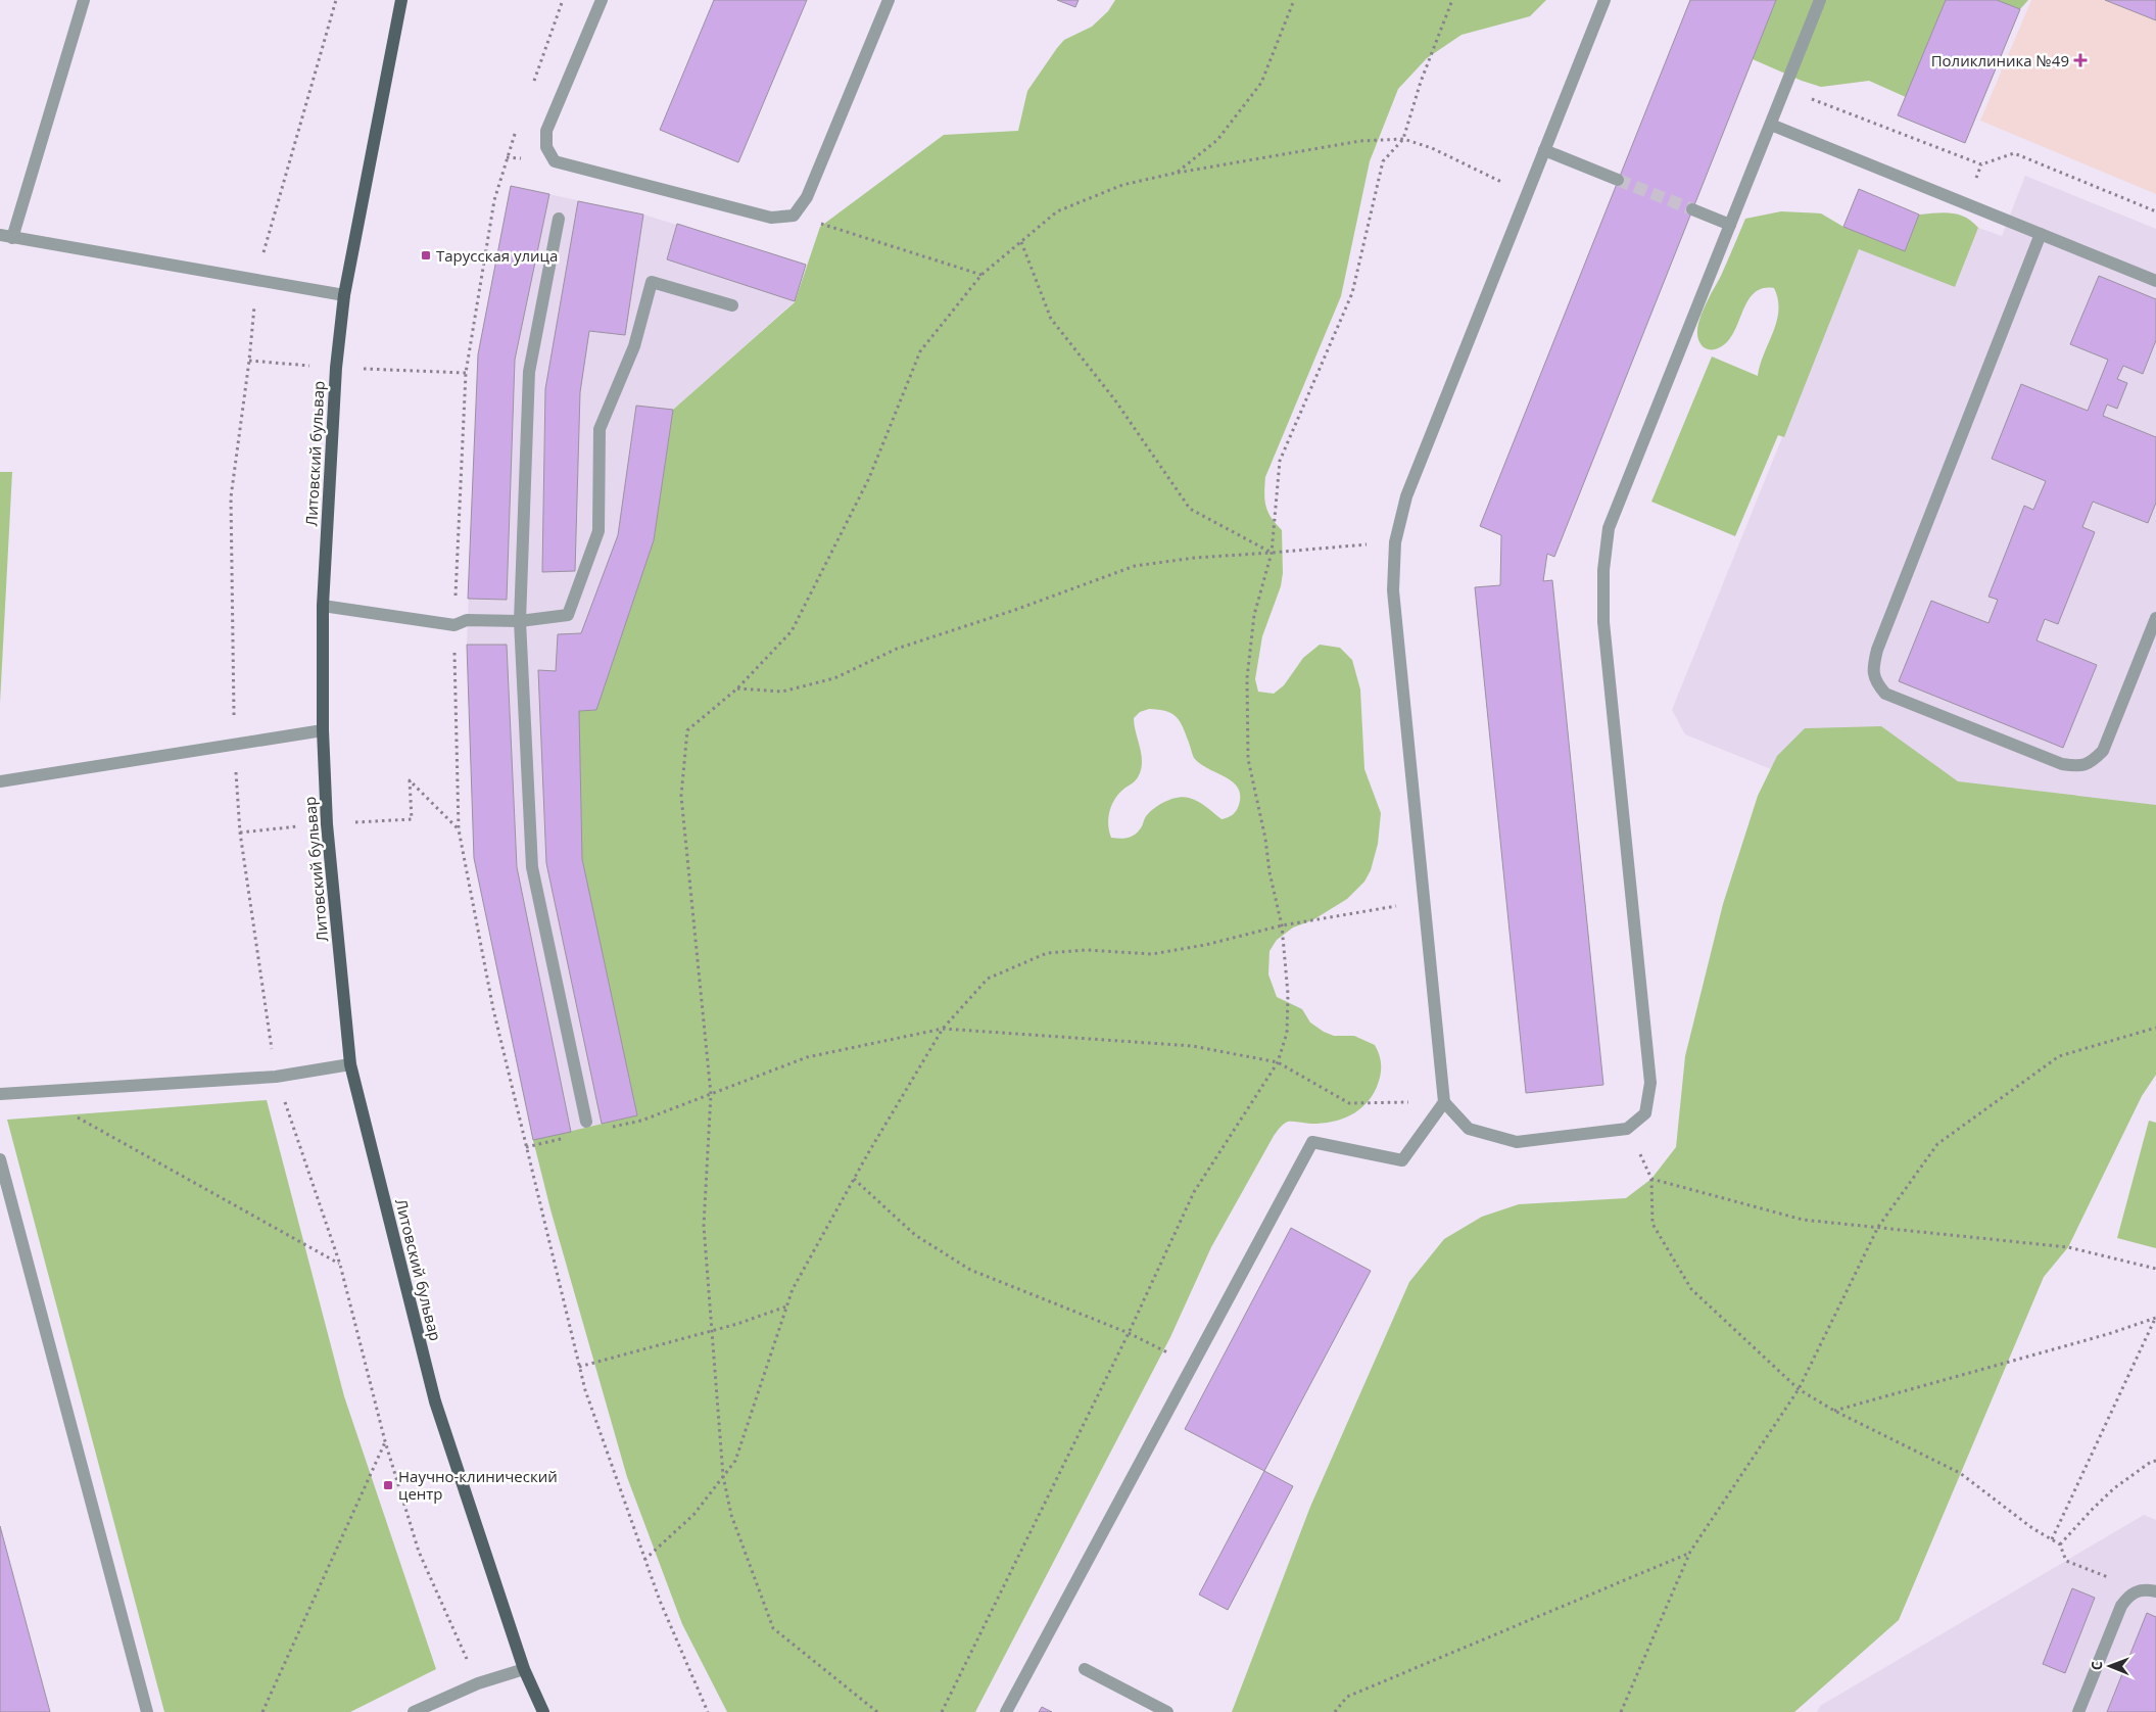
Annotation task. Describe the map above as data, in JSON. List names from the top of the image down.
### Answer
{
  "streets": {
    "main road": ["Литовский бульвар"]
  },
  "places": {
    "health": ["Поликлиника №49"],
    "transit": ["Тарусская улица", "Научно-клинический центр"]
  },
  "north": "left"
}
